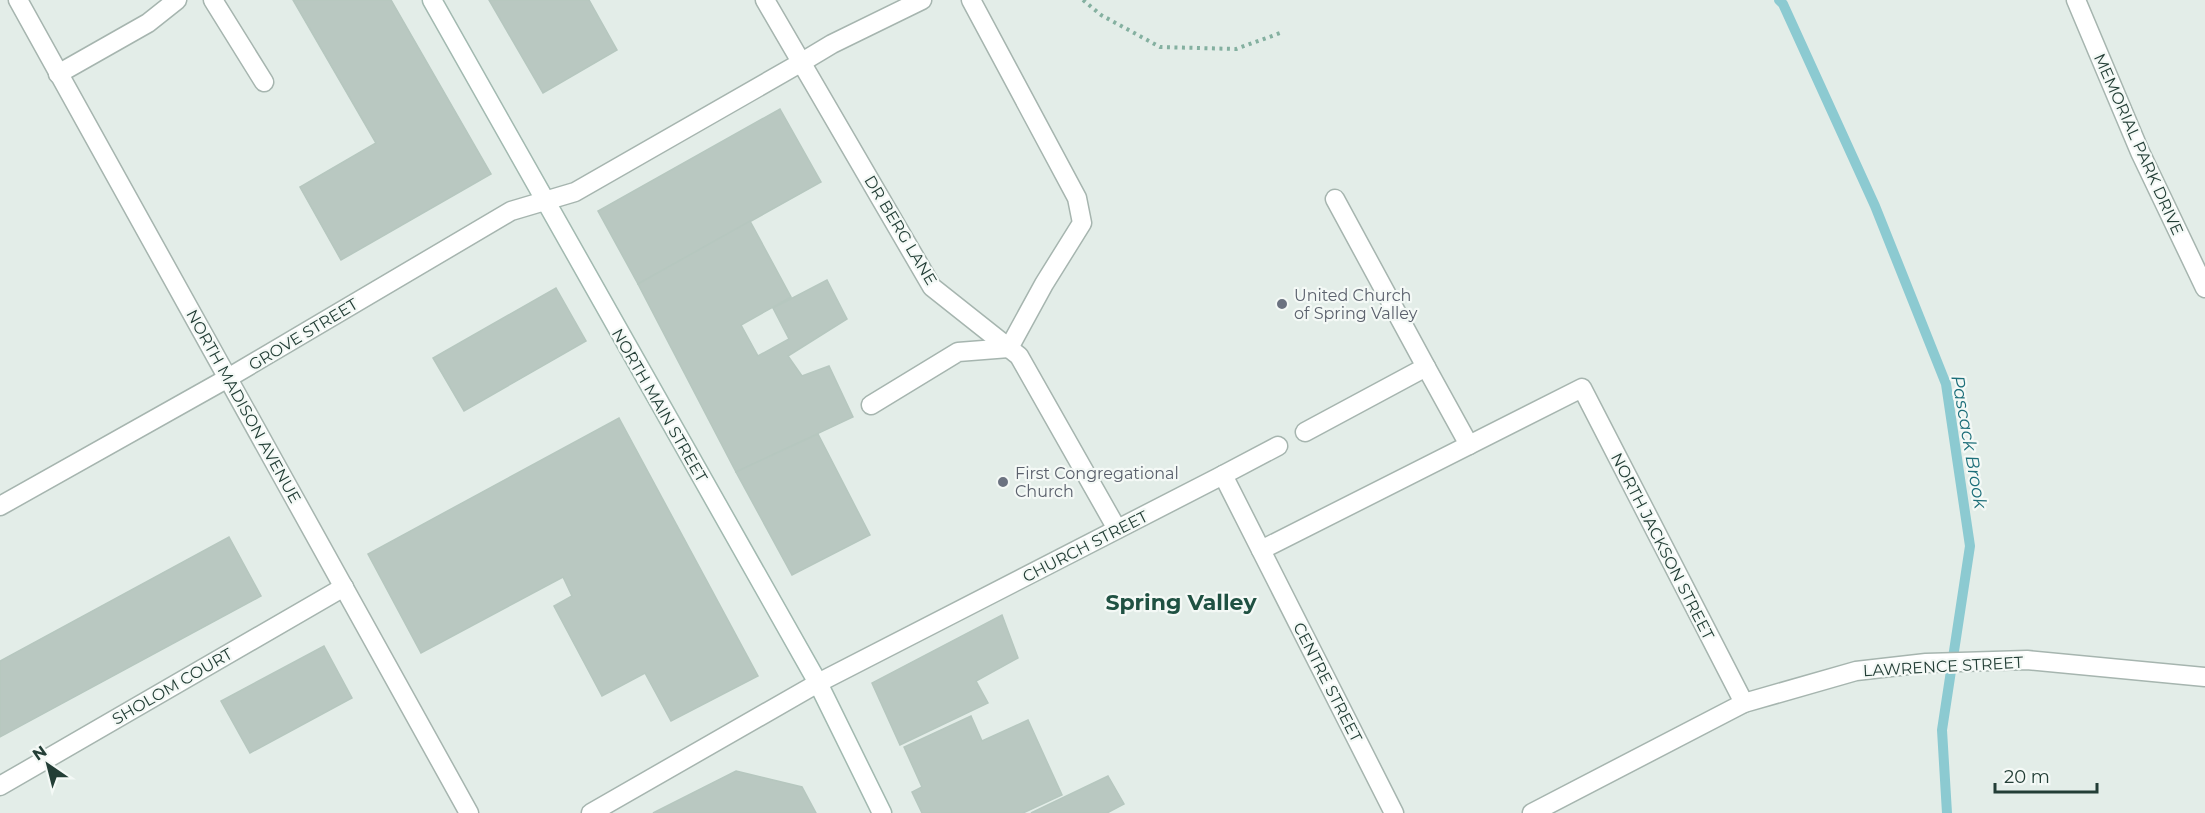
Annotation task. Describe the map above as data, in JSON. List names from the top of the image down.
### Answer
{
  "streets": {
    "street": [
      "MEMORIAL PARK DRIVE",
      "DR BERG LANE",
      "GROVE STREET",
      "NORTH MAIN STREET",
      "NORTH MADISON AVENUE",
      "CHURCH STREET",
      "NORTH JACKSON STREET",
      "LAWRENCE STREET",
      "CENTRE STREET",
      "SHOLOM COURT"
    ]
  },
  "crossings": [
    ["DR BERG LANE", "CHURCH STREET"],
    ["GROVE STREET", "NORTH MAIN STREET"],
    ["GROVE STREET", "NORTH MADISON AVENUE"],
    ["NORTH MAIN STREET", "CHURCH STREET"],
    ["NORTH MADISON AVENUE", "SHOLOM COURT"],
    ["NORTH JACKSON STREET", "LAWRENCE STREET"]
  ],
  "districts": ["Spring Valley"],
  "water": ["Pascack Brook"],
  "places": ["United Church of Spring Valley", "First Congregational Church"],
  "scale_bar": "20 m",
  "north": "top left"
}
